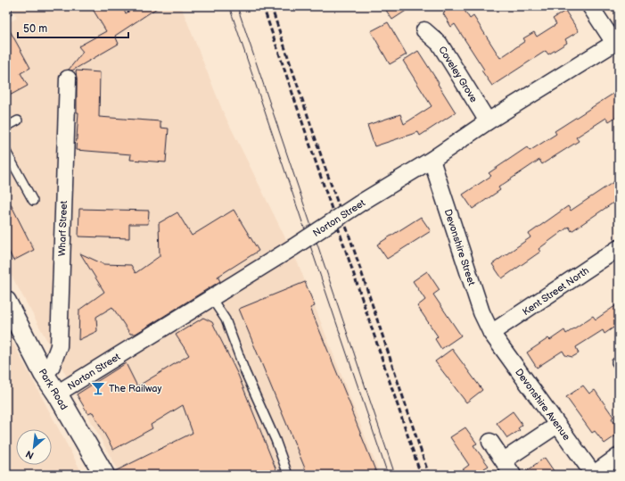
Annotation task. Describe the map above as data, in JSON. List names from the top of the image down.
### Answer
{
  "streets": {
    "street": [
      "Coveley Grove",
      "Norton Street",
      "Wharf Street",
      "Devonshire Street",
      "Kent Street North",
      "Park Road",
      "Devonshire Avenue"
    ]
  },
  "crossings": [
    ["Coveley Grove", "Norton Street"],
    ["Norton Street", "Devonshire Street"],
    ["Norton Street", "Park Road"],
    ["Wharf Street", "Park Road"],
    ["Devonshire Street", "Kent Street North"],
    ["Devonshire Street", "Devonshire Avenue"],
    ["Kent Street North", "Devonshire Avenue"]
  ],
  "places": {
    "bar": ["The Railway"]
  },
  "scale_bar": "50 m",
  "north": "bottom left"
}
